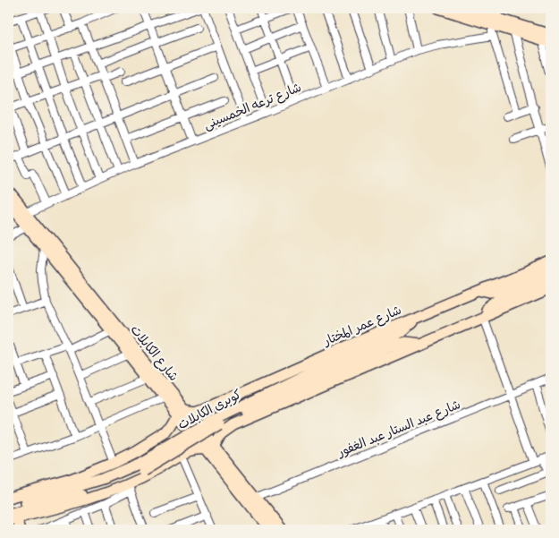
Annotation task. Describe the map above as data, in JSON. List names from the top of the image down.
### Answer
{
  "streets": {
    "main road": ["شارع عمر المختار", "شارع الكابلات", "كوبرى الكابلات"],
    "street": ["شارع ترعه الخمسينى", "شارع عبد الستار عبد الغفور"]
  },
  "crossings": [
    ["شارع ترعه الخمسينى", "شارع الكابلات"],
    ["شارع عمر المختار", "شارع الكابلات"],
    ["شارع عمر المختار", "كوبرى الكابلات"],
    ["شارع الكابلات", "شارع عبد الستار عبد الغفور"]
  ]
}
